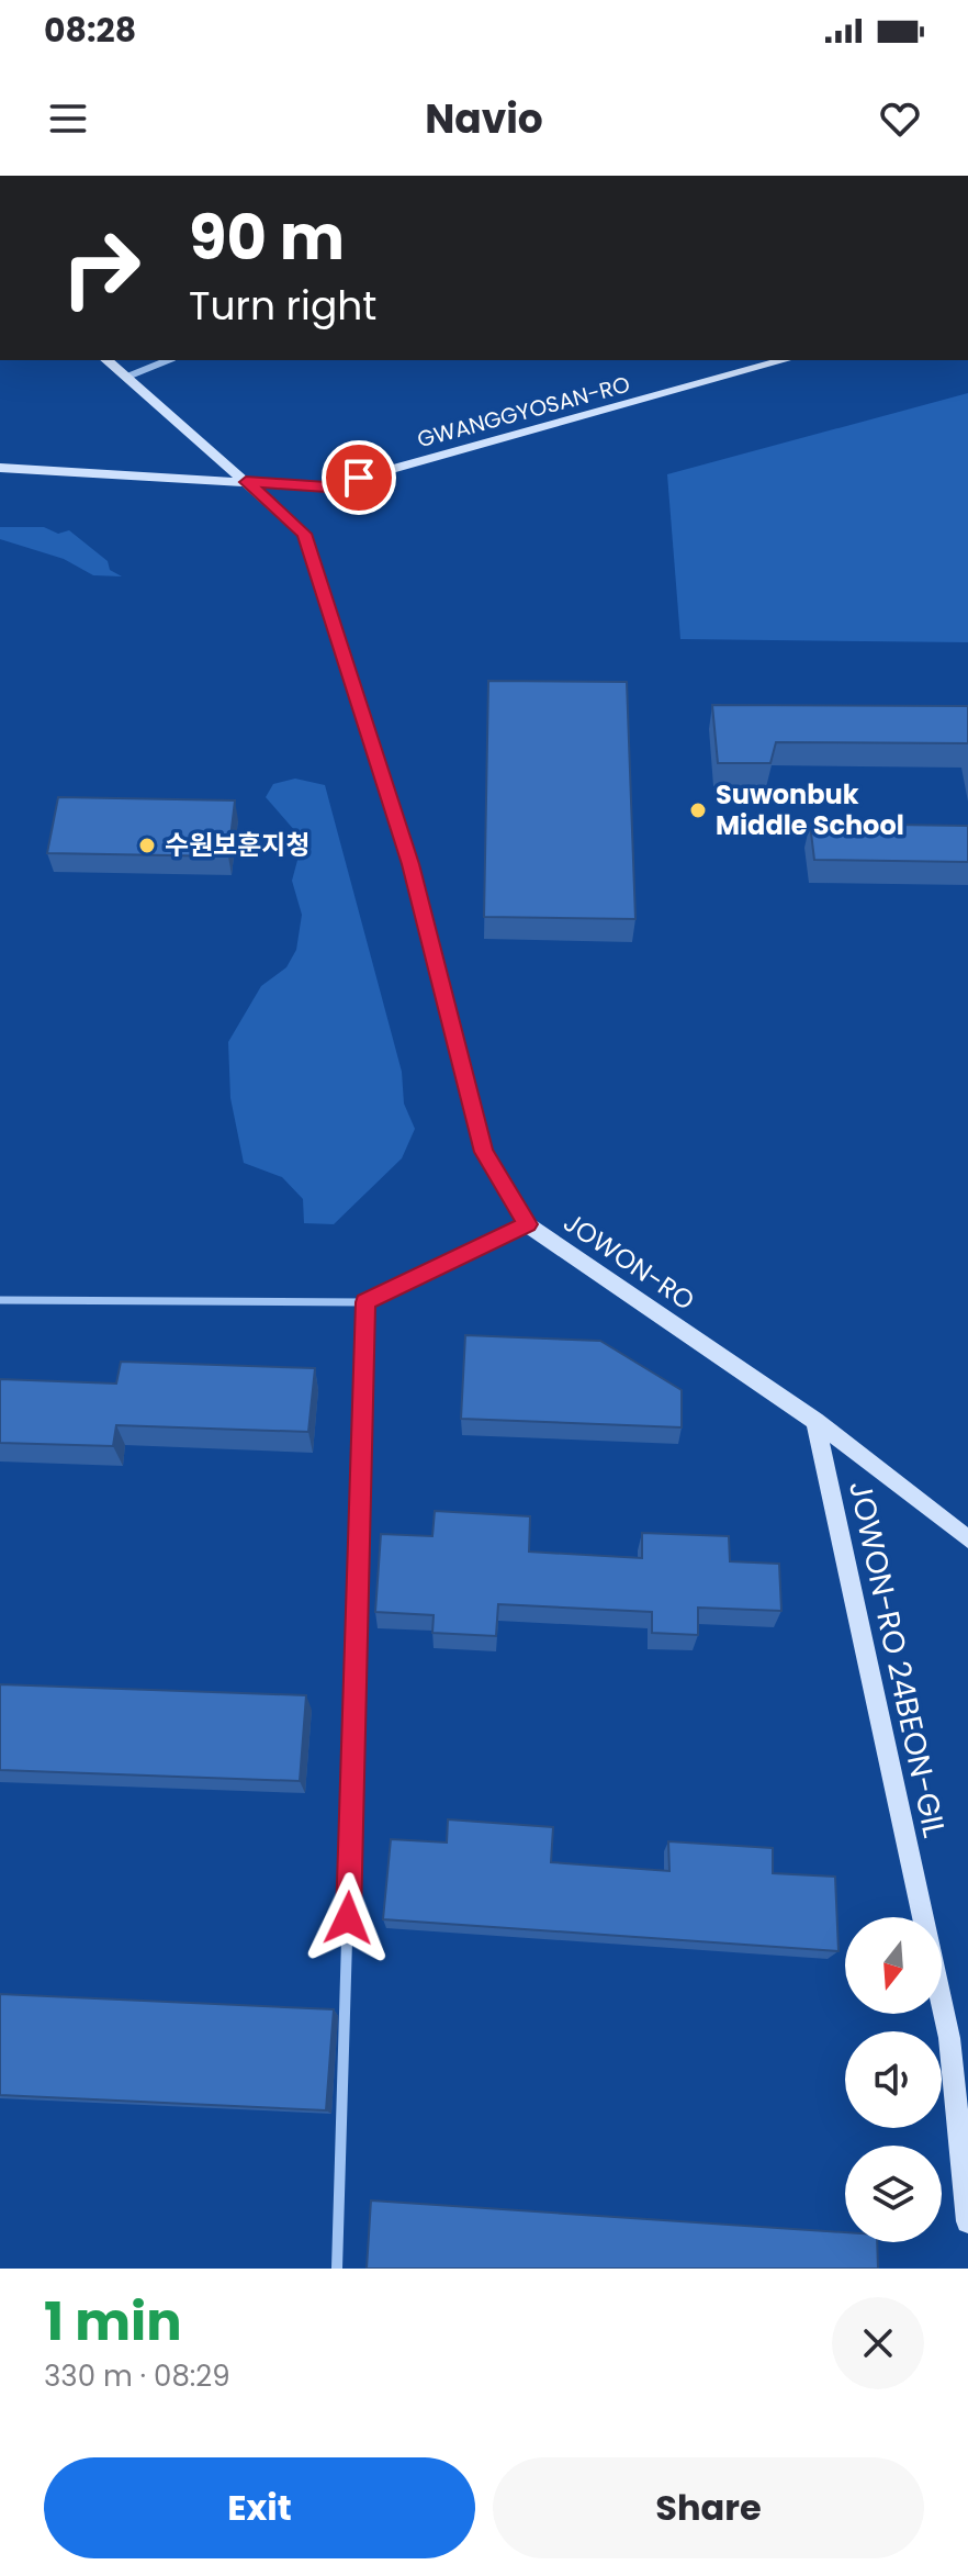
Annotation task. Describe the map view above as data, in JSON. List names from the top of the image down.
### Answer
{
  "streets": {
    "main road": ["GWANGGYOSAN-RO", "JOWON-RO", "JOWON-RO 24BEON-GIL"]
  },
  "crossings": [
    ["GWANGGYOSAN-RO", "JOWON-RO"],
    ["JOWON-RO", "JOWON-RO 24BEON-GIL"]
  ],
  "places": ["Suwonbuk Middle School", "수원보훈지청"],
  "north": "bottom",
  "page": {
    "status": "08:28",
    "header": "Navio",
    "turn": ["90 m", "Turn right"],
    "heading": ["1 min", "330 m · 08:29"],
    "buttons": ["Exit", "Share"]
  }
}
